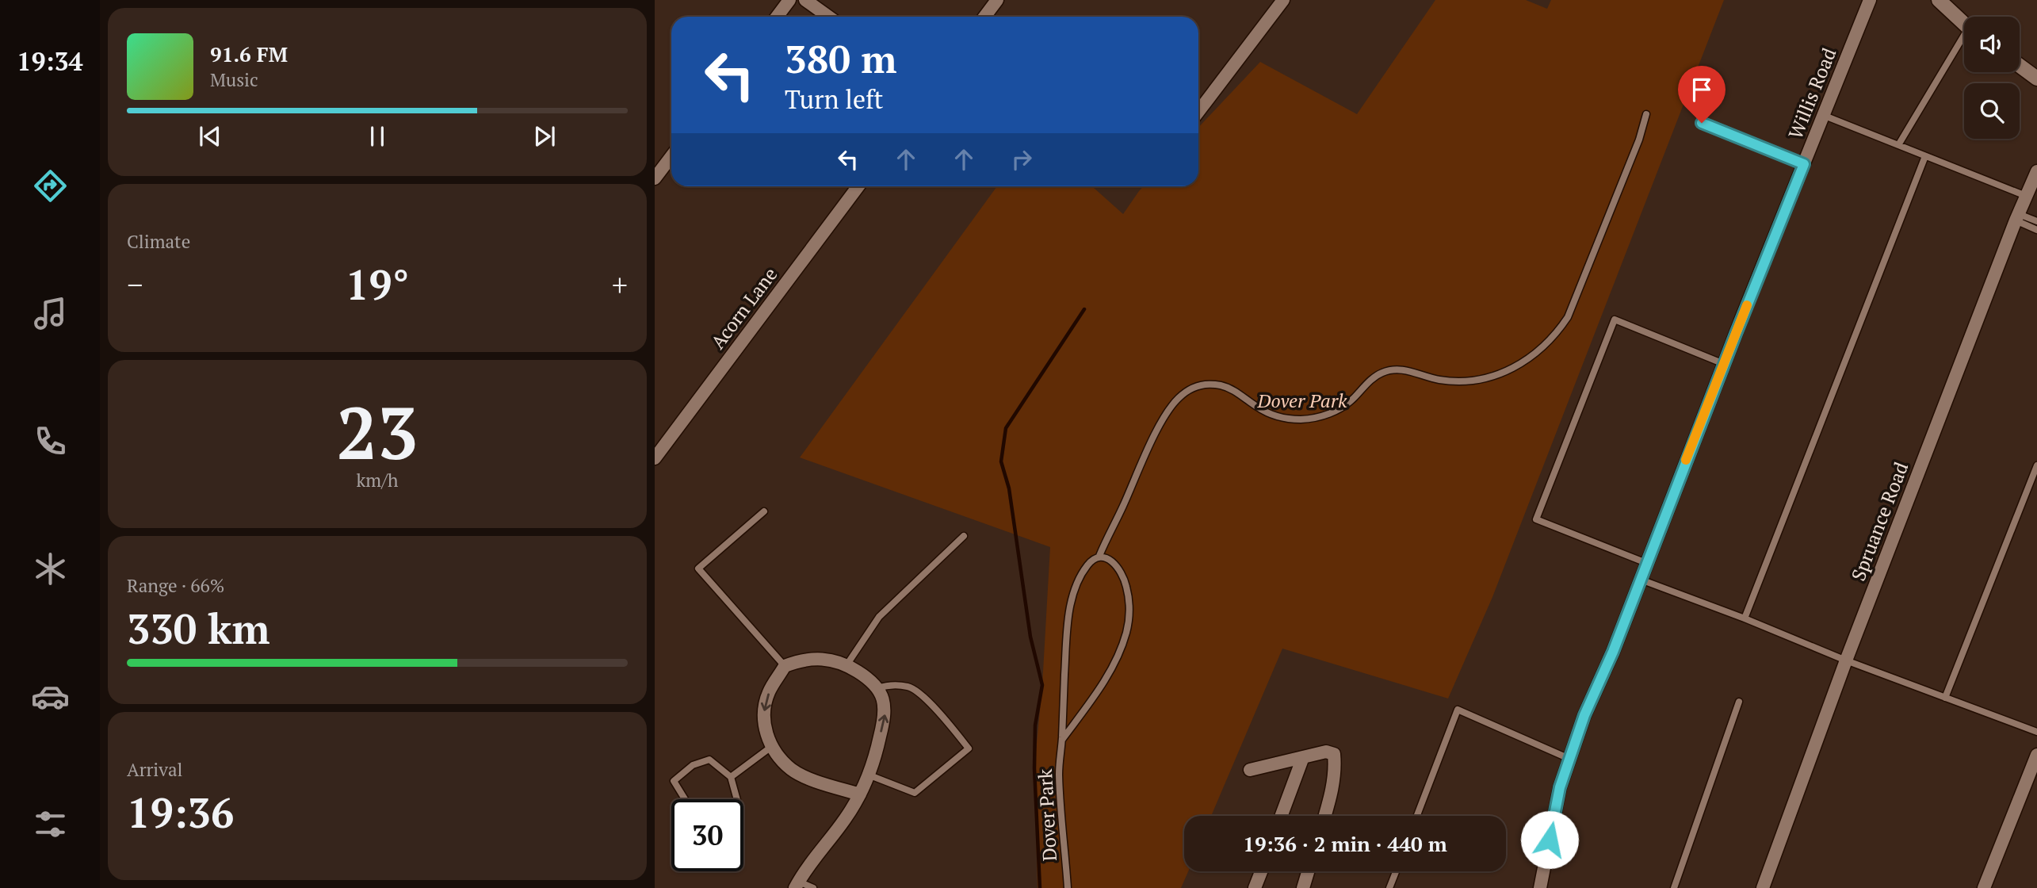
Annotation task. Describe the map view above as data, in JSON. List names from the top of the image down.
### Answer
{
  "streets": {
    "street": ["Willis Road", "Acorn Lane", "Spruance Road"],
    "lane": ["Dover Park"]
  },
  "parks": ["Dover Park"],
  "page": {
    "tabs": "19:34",
    "turn": ["380 m", "Turn left"],
    "song": ["91.6 FM", "Music"],
    "tile": [
      "Climate",
      ["23", "km/h"],
      ["Range · 66%", "330 km"],
      ["Arrival", "19:36"]
    ],
    "heat": ["−", "19°", "+"],
    "limit": "30",
    "trip": "19:36 · 2 min · 440 m"
  }
}
